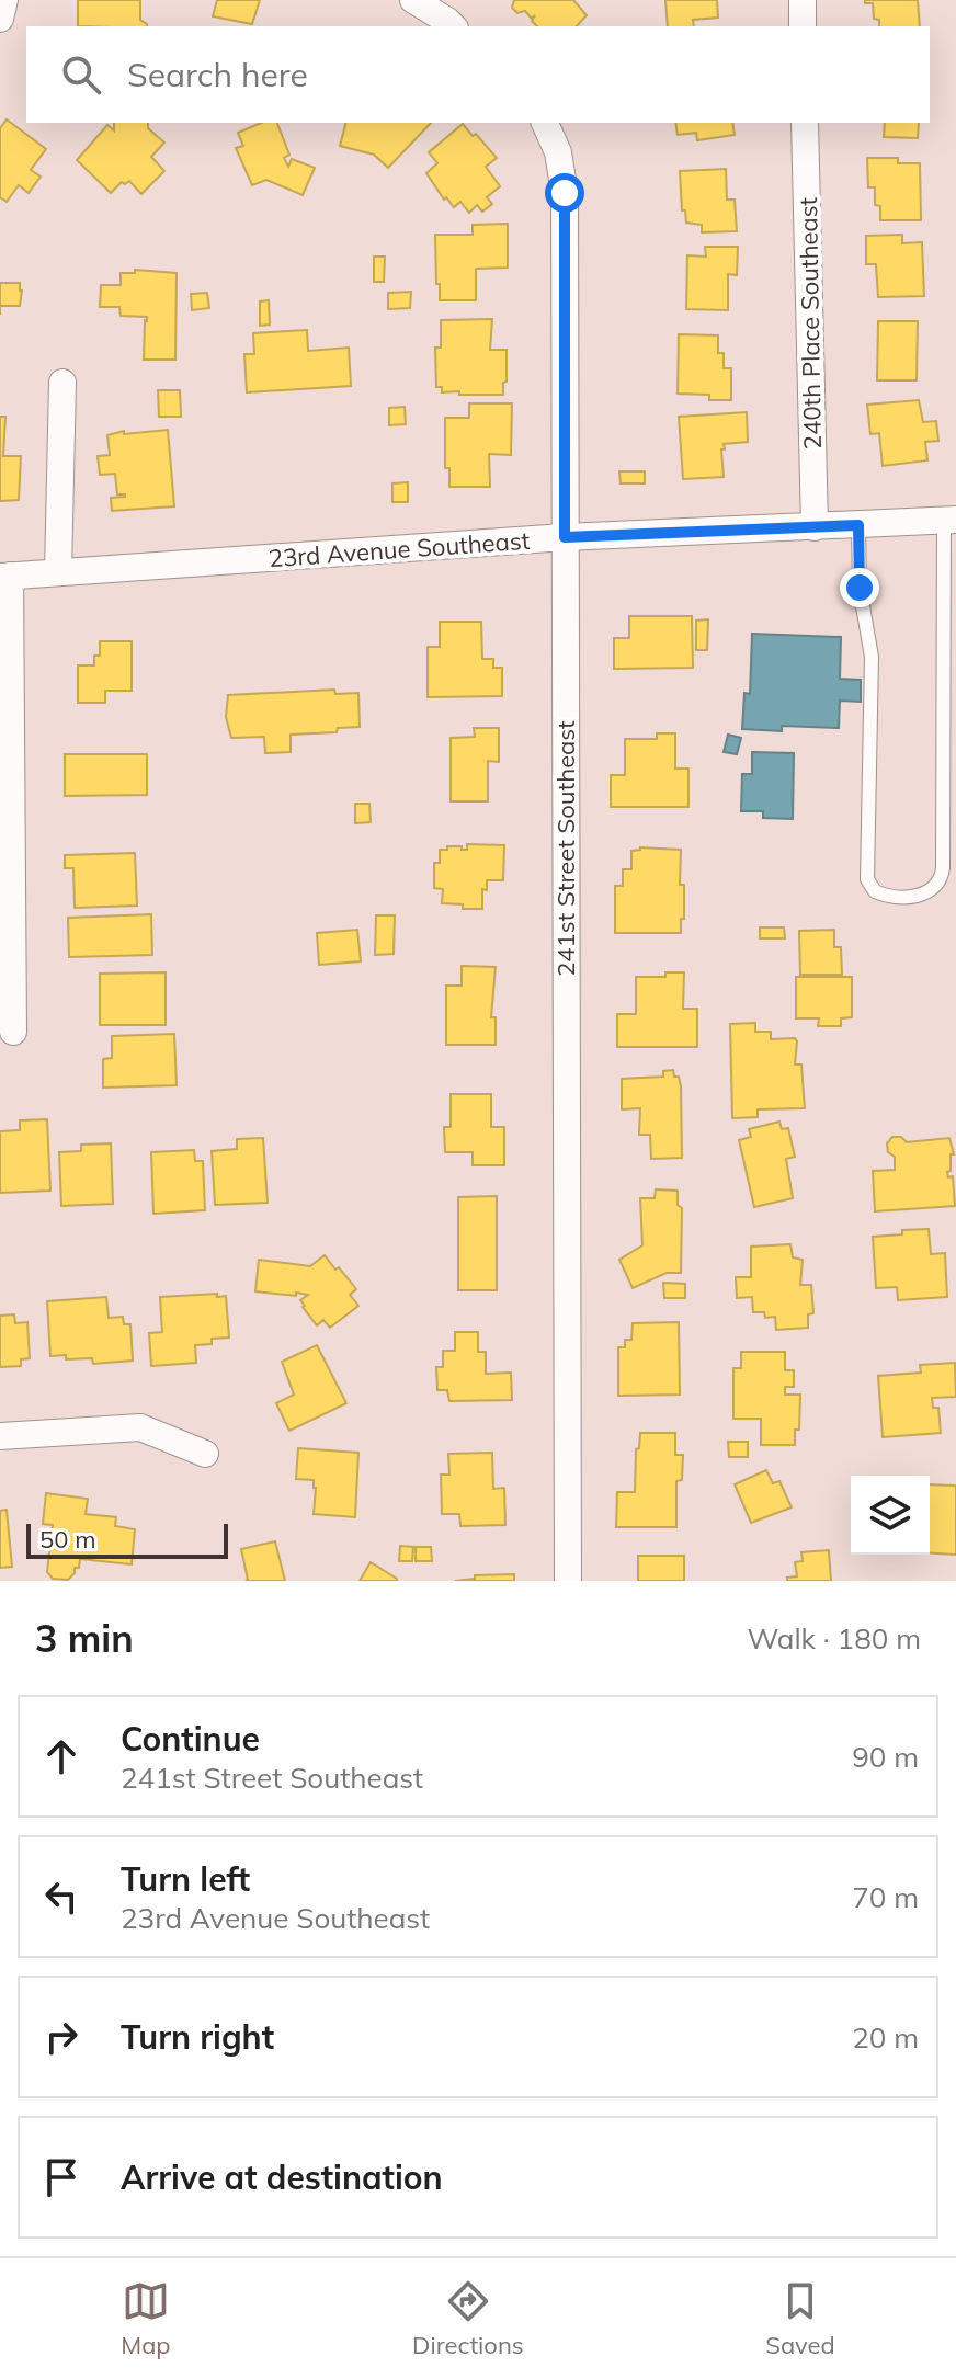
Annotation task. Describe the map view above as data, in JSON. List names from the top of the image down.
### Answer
{
  "streets": {
    "street": ["240th Place Southeast", "23rd Avenue Southeast", "241st Street Southeast"]
  },
  "crossings": [
    ["240th Place Southeast", "23rd Avenue Southeast"],
    ["23rd Avenue Southeast", "241st Street Southeast"]
  ],
  "scale_bar": "50 m",
  "page": {
    "search": "Search here",
    "scale": "50 m",
    "heading": ["3 min", "Walk · 180 m"],
    "list": [
      ["Continue", "241st Street Southeast", "90 m"],
      ["Turn left", "23rd Avenue Southeast", "70 m"],
      ["Turn right", "20 m"],
      "Arrive at destination"
    ],
    "nav": ["Map", "Directions", "Saved"]
  }
}
